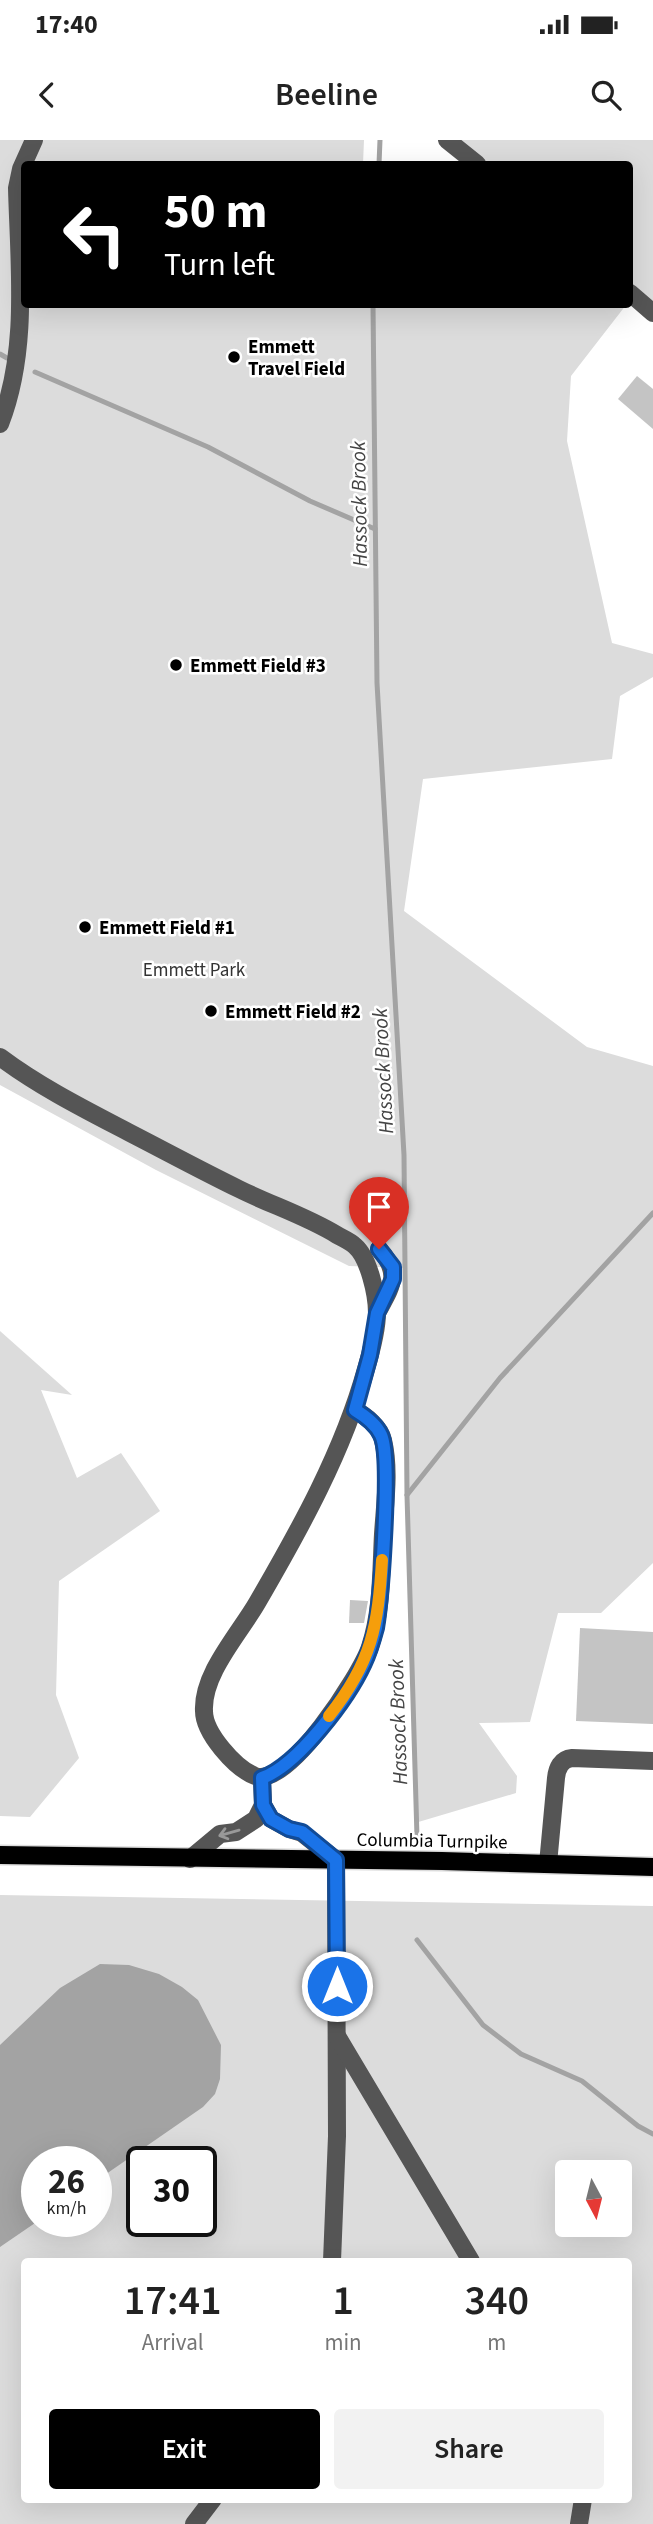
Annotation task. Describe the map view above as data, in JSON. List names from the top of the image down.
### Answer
{
  "streets": {
    "main road": ["Columbia Turnpike"]
  },
  "water": ["Hassock Brook"],
  "parks": ["Emmett Park"],
  "places": [
    "Emmett Travel Field",
    "Emmett Field #3",
    "Emmett Field #1",
    "Emmett Field #2"
  ],
  "north": "bottom",
  "page": {
    "status": "17:40",
    "header": "Beeline",
    "turn": ["50 m", "Turn left"],
    "speed": "26 km/h",
    "limit": "30",
    "eta": [
      "17:41",
      "Arrival",
      "1",
      "min",
      "340",
      "m"
    ],
    "buttons": ["Exit", "Share"]
  }
}
